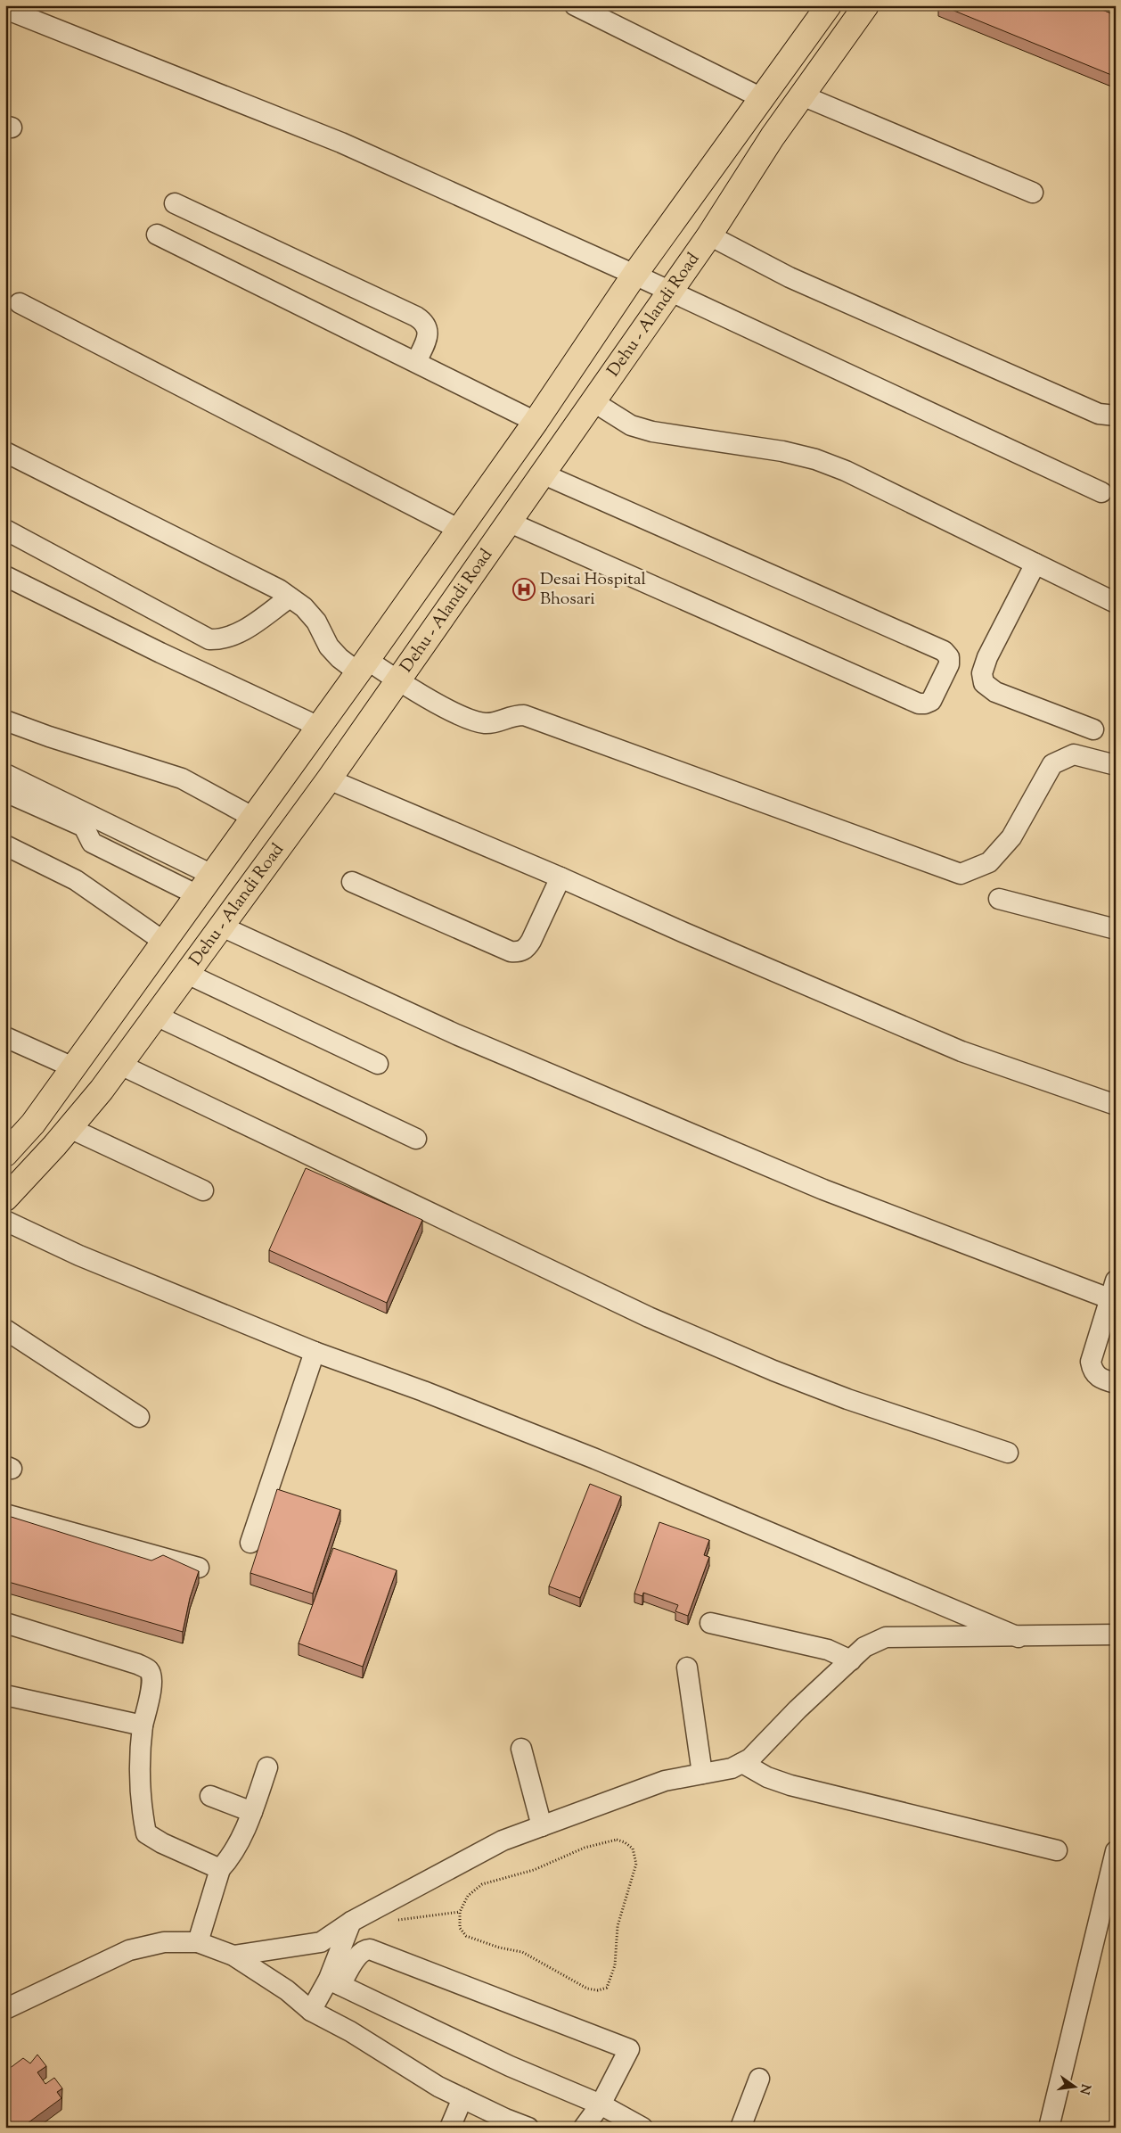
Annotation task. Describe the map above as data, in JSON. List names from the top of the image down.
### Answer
{
  "streets": {
    "main road": ["Dehu - Alandi Road"]
  },
  "places": {
    "hospital": ["Desai Hospital Bhosari"]
  },
  "north": "right"
}
